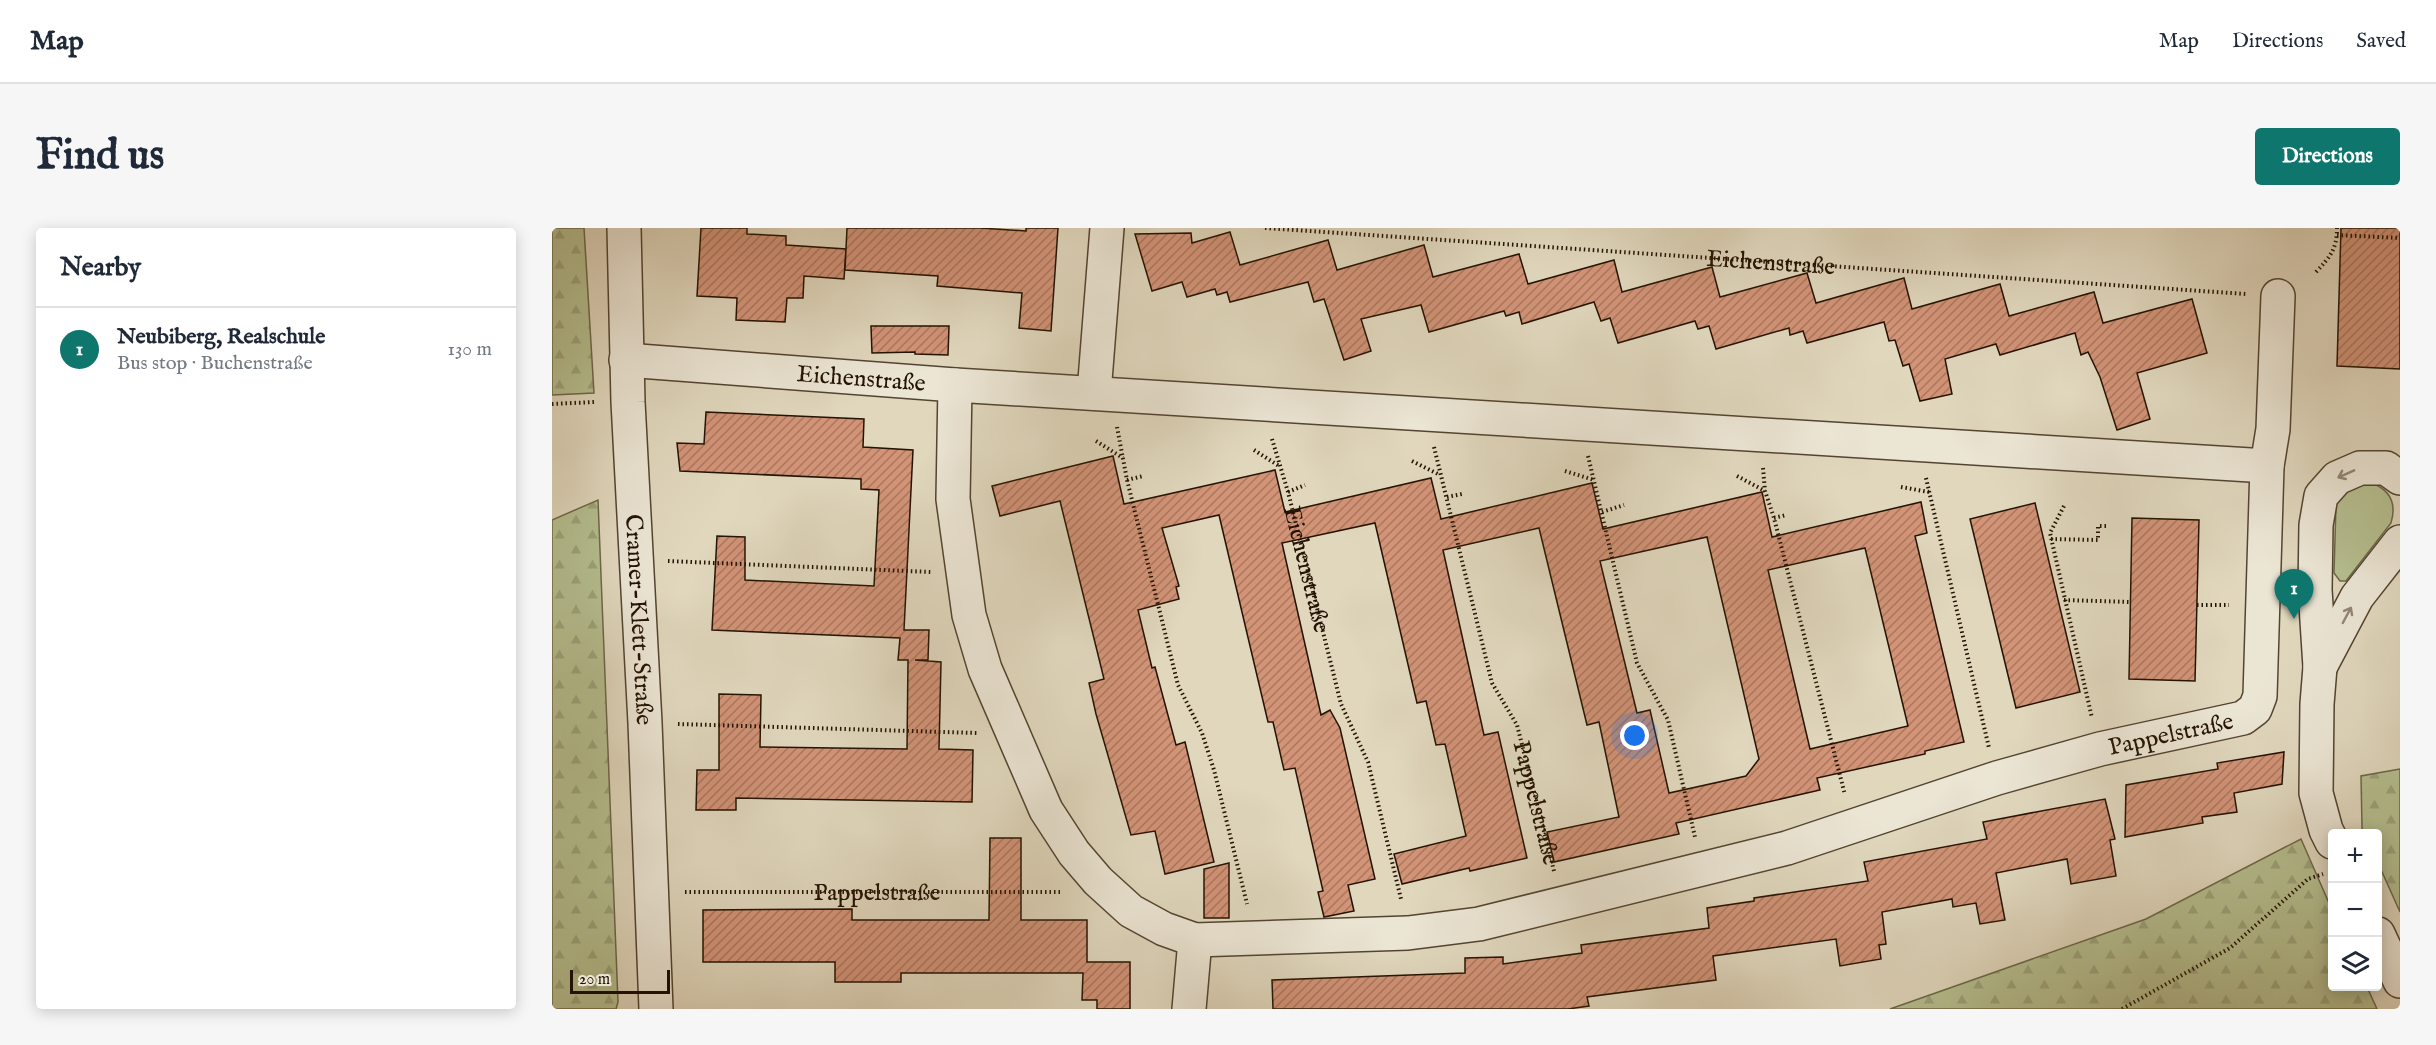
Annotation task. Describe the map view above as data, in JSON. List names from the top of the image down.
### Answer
{
  "streets": {
    "street": ["Eichenstraße", "Cramer-Klett-Straße", "Pappelstraße"]
  },
  "crossings": [
    ["Eichenstraße", "Cramer-Klett-Straße"],
    ["Eichenstraße", "Pappelstraße"],
    ["Cramer-Klett-Straße", "Pappelstraße"]
  ],
  "scale_bar": "20 m",
  "page": {
    "header": "Map",
    "nav": ["Map", "Directions", "Saved"],
    "buttons": "Directions",
    "title": "Find us",
    "heading": "Nearby",
    "list": [
      {
        "mark": "1",
        "name": "Neubiberg, Realschule",
        "note": "Bus stop · Buchenstraße",
        "value": "130 m"
      }
    ],
    "pins": "1",
    "map_buttons": ["+", "−"],
    "scale": "20 m"
  }
}
